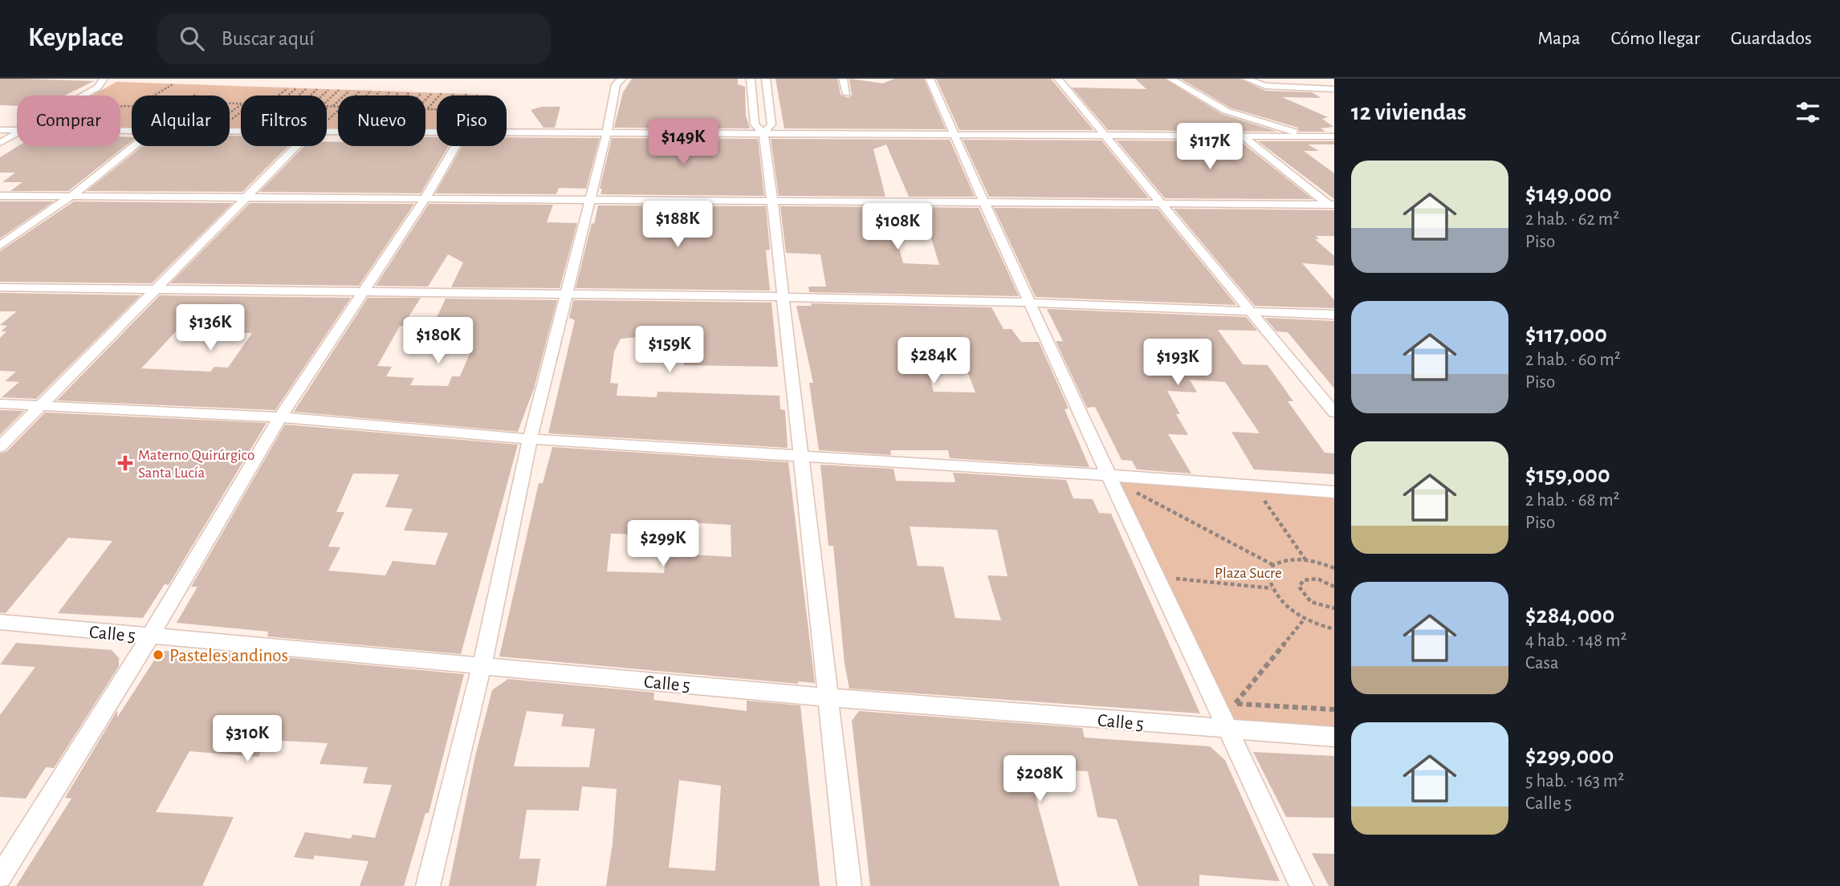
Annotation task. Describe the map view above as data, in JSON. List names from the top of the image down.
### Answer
{
  "streets": {
    "street": ["Calle 5"]
  },
  "parks": ["Plaza Sucre"],
  "places": {
    "health": ["Materno Quirúrgico Santa Lucía"],
    "other": ["Pasteles andinos"]
  },
  "page": {
    "header": "Keyplace",
    "search": "Buscar aquí",
    "nav": ["Mapa", "Cómo llegar", "Guardados"],
    "heading": "12 viviendas",
    "chip": [
      "Comprar",
      "Alquilar",
      "Filtros",
      "Nuevo",
      "Piso"
    ],
    "price": [
      "$149K",
      "$117K",
      "$188K",
      "$108K",
      "$136K",
      "$180K",
      "$159K",
      "$284K",
      "$193K",
      "$299K",
      "$310K",
      "$208K"
    ],
    "list": [
      {
        "name": "$149,000",
        "note": "2 hab. · 62 m² · Piso"
      },
      {
        "name": "$117,000",
        "note": "2 hab. · 60 m² · Piso"
      },
      {
        "name": "$159,000",
        "note": "2 hab. · 68 m² · Piso"
      },
      {
        "name": "$284,000",
        "note": "4 hab. · 148 m² · Casa"
      },
      {
        "name": "$299,000",
        "note": "5 hab. · 163 m² · Calle 5"
      }
    ]
  }
}
